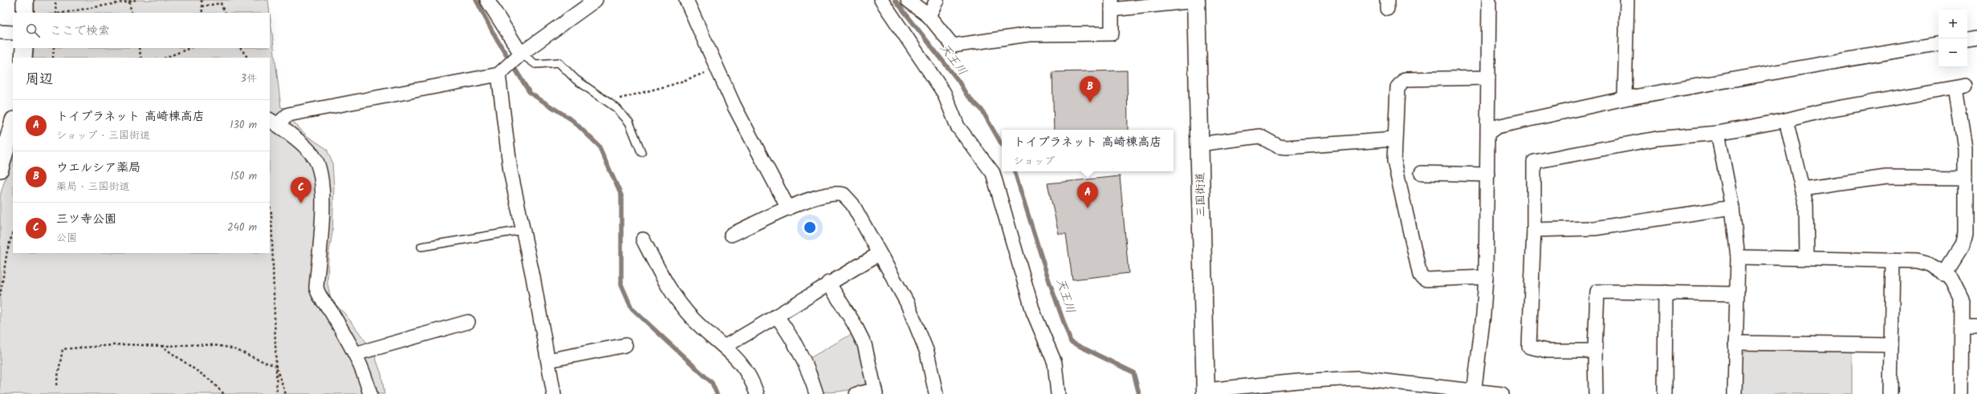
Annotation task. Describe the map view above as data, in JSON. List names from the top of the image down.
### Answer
{
  "streets": {
    "main road": ["三国街道"]
  },
  "water": ["天王川"],
  "page": {
    "map_buttons": ["+", "−"],
    "search": "ここで検索",
    "heading": ["周辺", "3件"],
    "pins": ["B", "C", "A"],
    "list": [
      {
        "mark": "A",
        "name": "トイプラネット 高崎棟高店",
        "note": "ショップ · 三国街道",
        "value": "130 m"
      },
      {
        "mark": "B",
        "name": "ウエルシア薬局",
        "note": "薬局 · 三国街道",
        "value": "150 m"
      },
      {
        "mark": "C",
        "name": "三ツ寺公園",
        "note": "公園",
        "value": "240 m"
      }
    ],
    "popup": ["トイプラネット 高崎棟高店", "ショップ"]
  }
}
